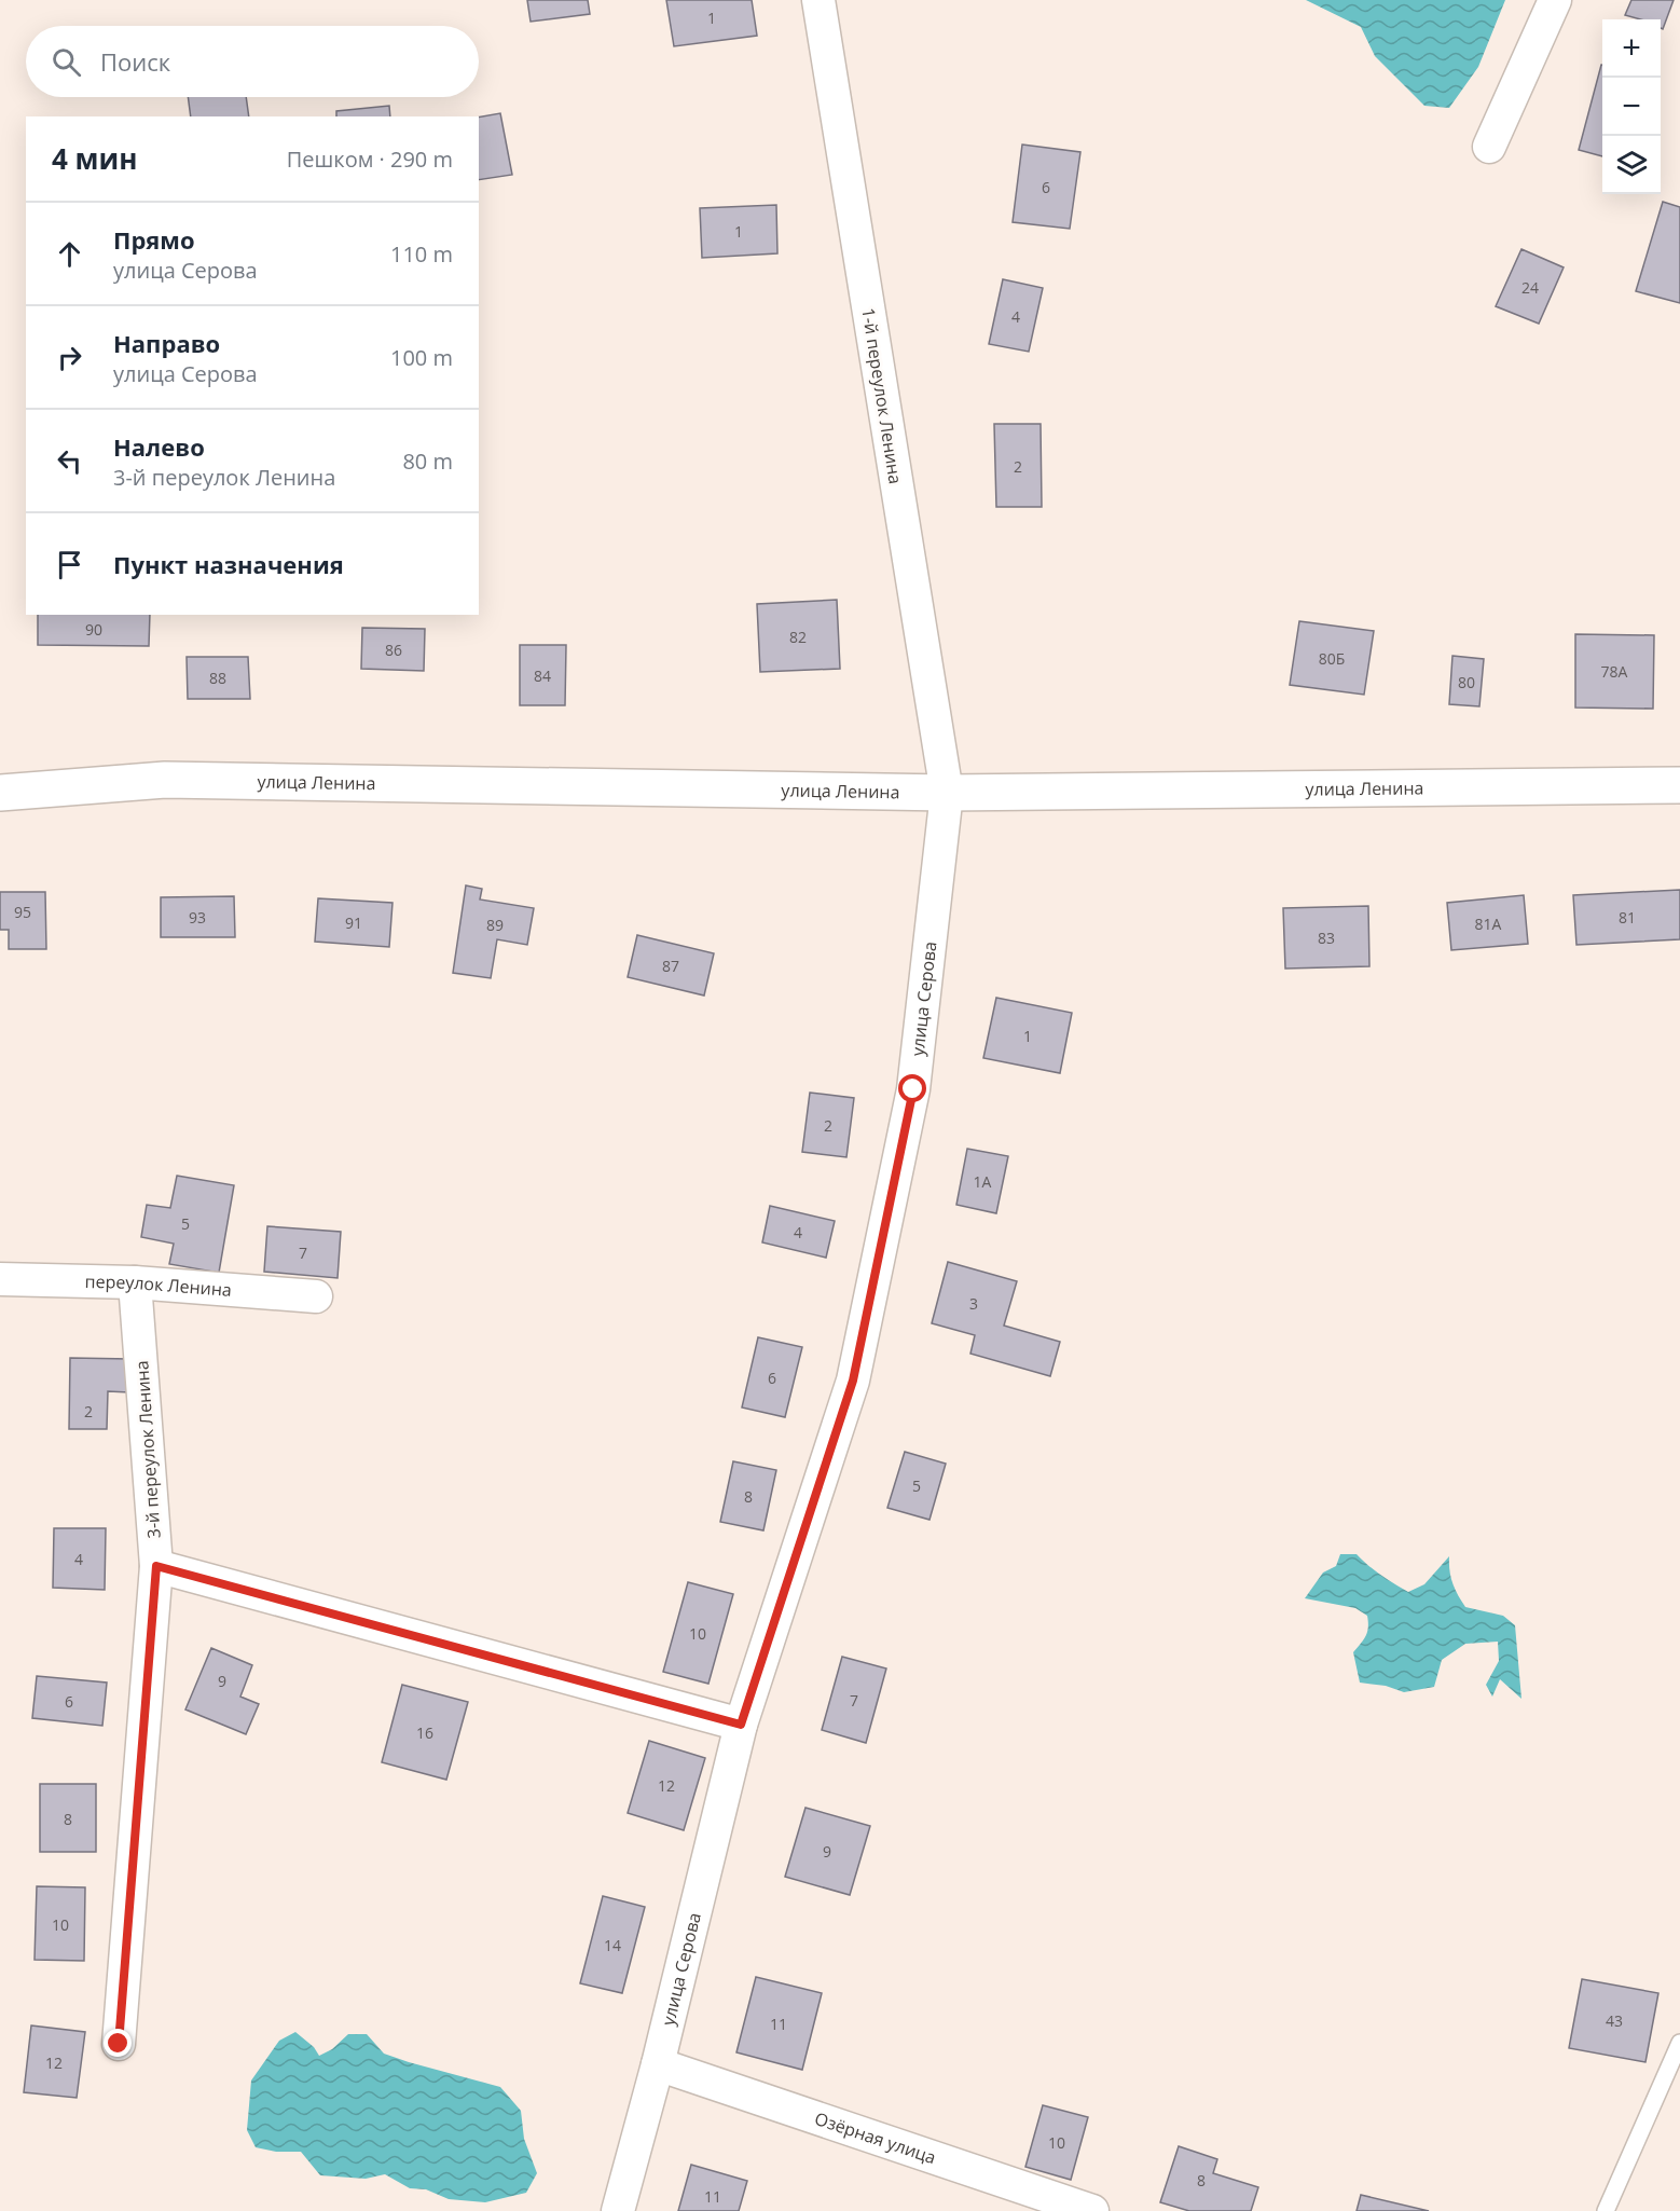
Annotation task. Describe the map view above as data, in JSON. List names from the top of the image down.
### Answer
{
  "streets": {
    "main road": ["улица Ленина"],
    "street": [
      "1-й переулок Ленина",
      "улица Серова",
      "переулок Ленина",
      "3-й переулок Ленина",
      "Озёрная улица"
    ]
  },
  "crossings": [
    ["1-й переулок Ленина", "улица Ленина"],
    ["1-й переулок Ленина", "улица Серова"],
    ["улица Ленина", "улица Серова"],
    ["улица Серова", "Озёрная улица"],
    ["переулок Ленина", "3-й переулок Ленина"]
  ],
  "house_numbers": [
    "1",
    "6",
    "1",
    "24",
    "4",
    "2",
    "90",
    "82",
    "86",
    "80Б",
    "78А",
    "84",
    "88",
    "80",
    "95",
    "93",
    "81",
    "91",
    "81А",
    "89",
    "83",
    "87",
    "1",
    "2",
    "1А",
    "5",
    "4",
    "7",
    "3",
    "6",
    "2",
    "5",
    "8",
    "4",
    "10",
    "9",
    "7",
    "6",
    "16",
    "12",
    "8",
    "9",
    "10",
    "14",
    "43",
    "11",
    "12",
    "10",
    "8",
    "11"
  ],
  "page": {
    "map_buttons": ["+", "−"],
    "search": "Поиск",
    "heading": ["4 мин", "Пешком · 290 m"],
    "list": [
      ["Прямо", "улица Серова", "110 m"],
      ["Направо", "улица Серова", "100 m"],
      ["Налево", "3-й переулок Ленина", "80 m"],
      "Пункт назначения"
    ]
  }
}
